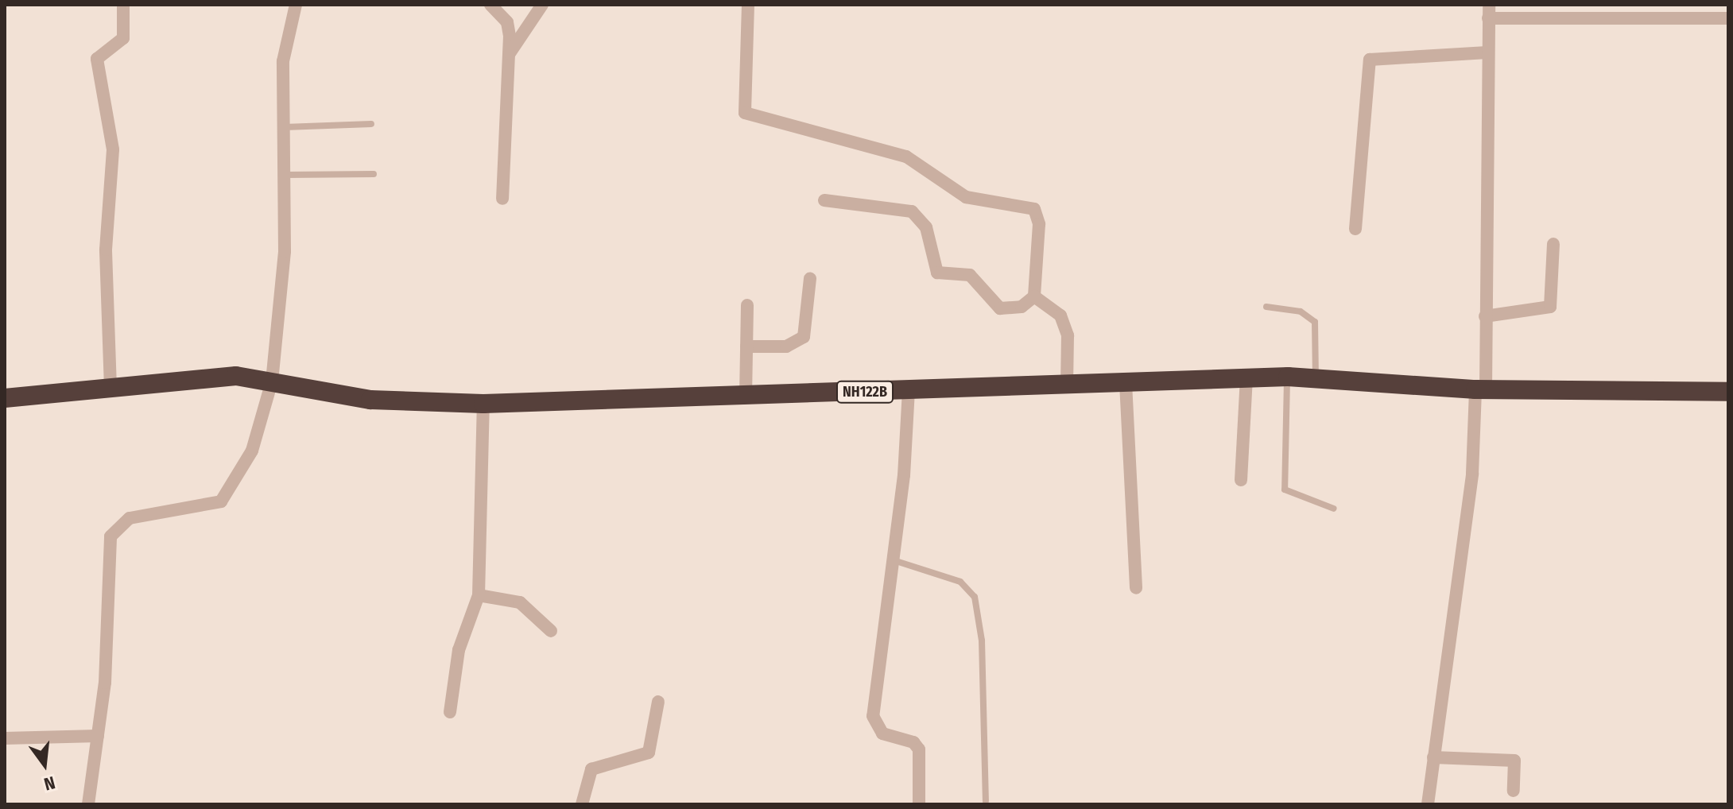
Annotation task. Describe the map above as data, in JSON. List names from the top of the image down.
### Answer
{
  "streets": {
    "highway": ["NH122B"]
  },
  "north": "bottom"
}
